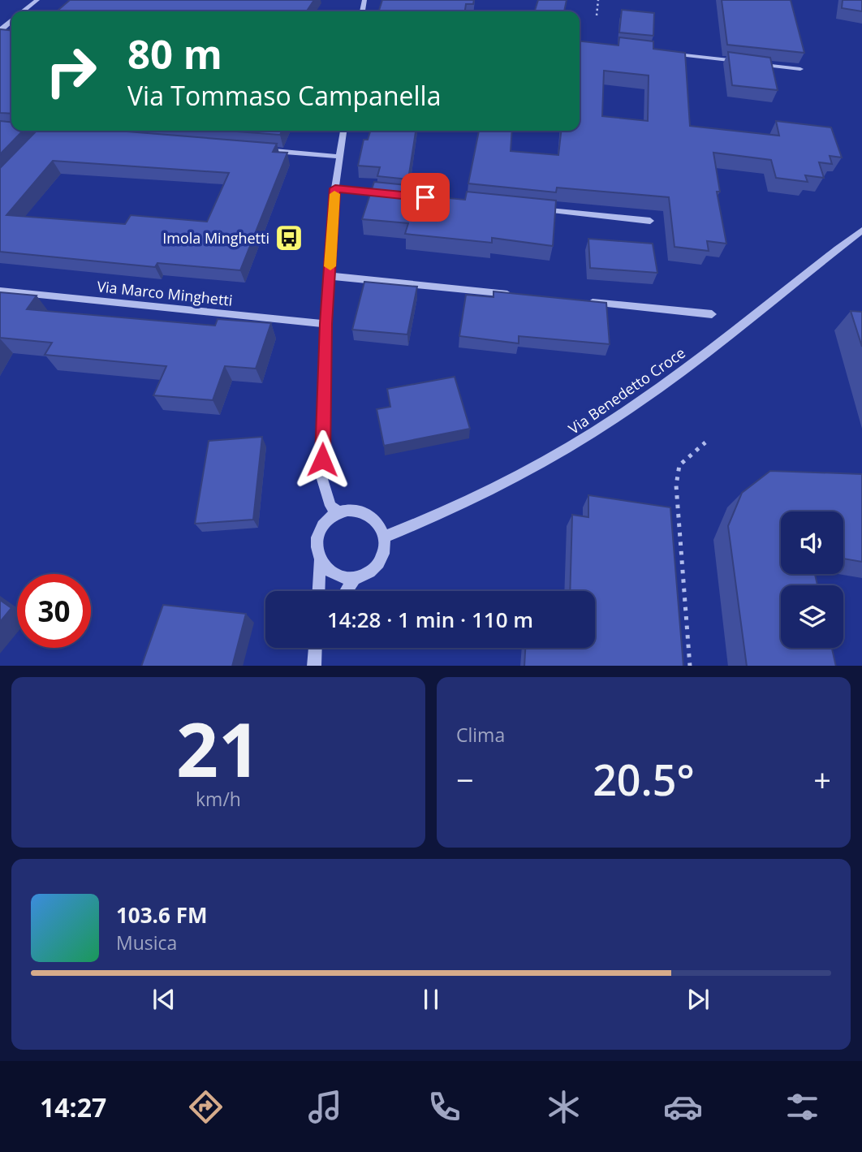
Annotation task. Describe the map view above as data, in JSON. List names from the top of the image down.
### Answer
{
  "streets": {
    "street": ["Via Marco Minghetti", "Via Benedetto Croce"]
  },
  "places": {
    "bus stop": ["Imola Minghetti"]
  },
  "page": {
    "turn": ["80 m", "Via Tommaso Campanella"],
    "limit": "30",
    "trip": "14:28 · 1 min · 110 m",
    "tile": [
      ["21", "km/h"],
      "Clima"
    ],
    "heat": ["−", "20.5°", "+"],
    "song": ["103.6 FM", "Musica"],
    "tabs": "14:27"
  }
}
